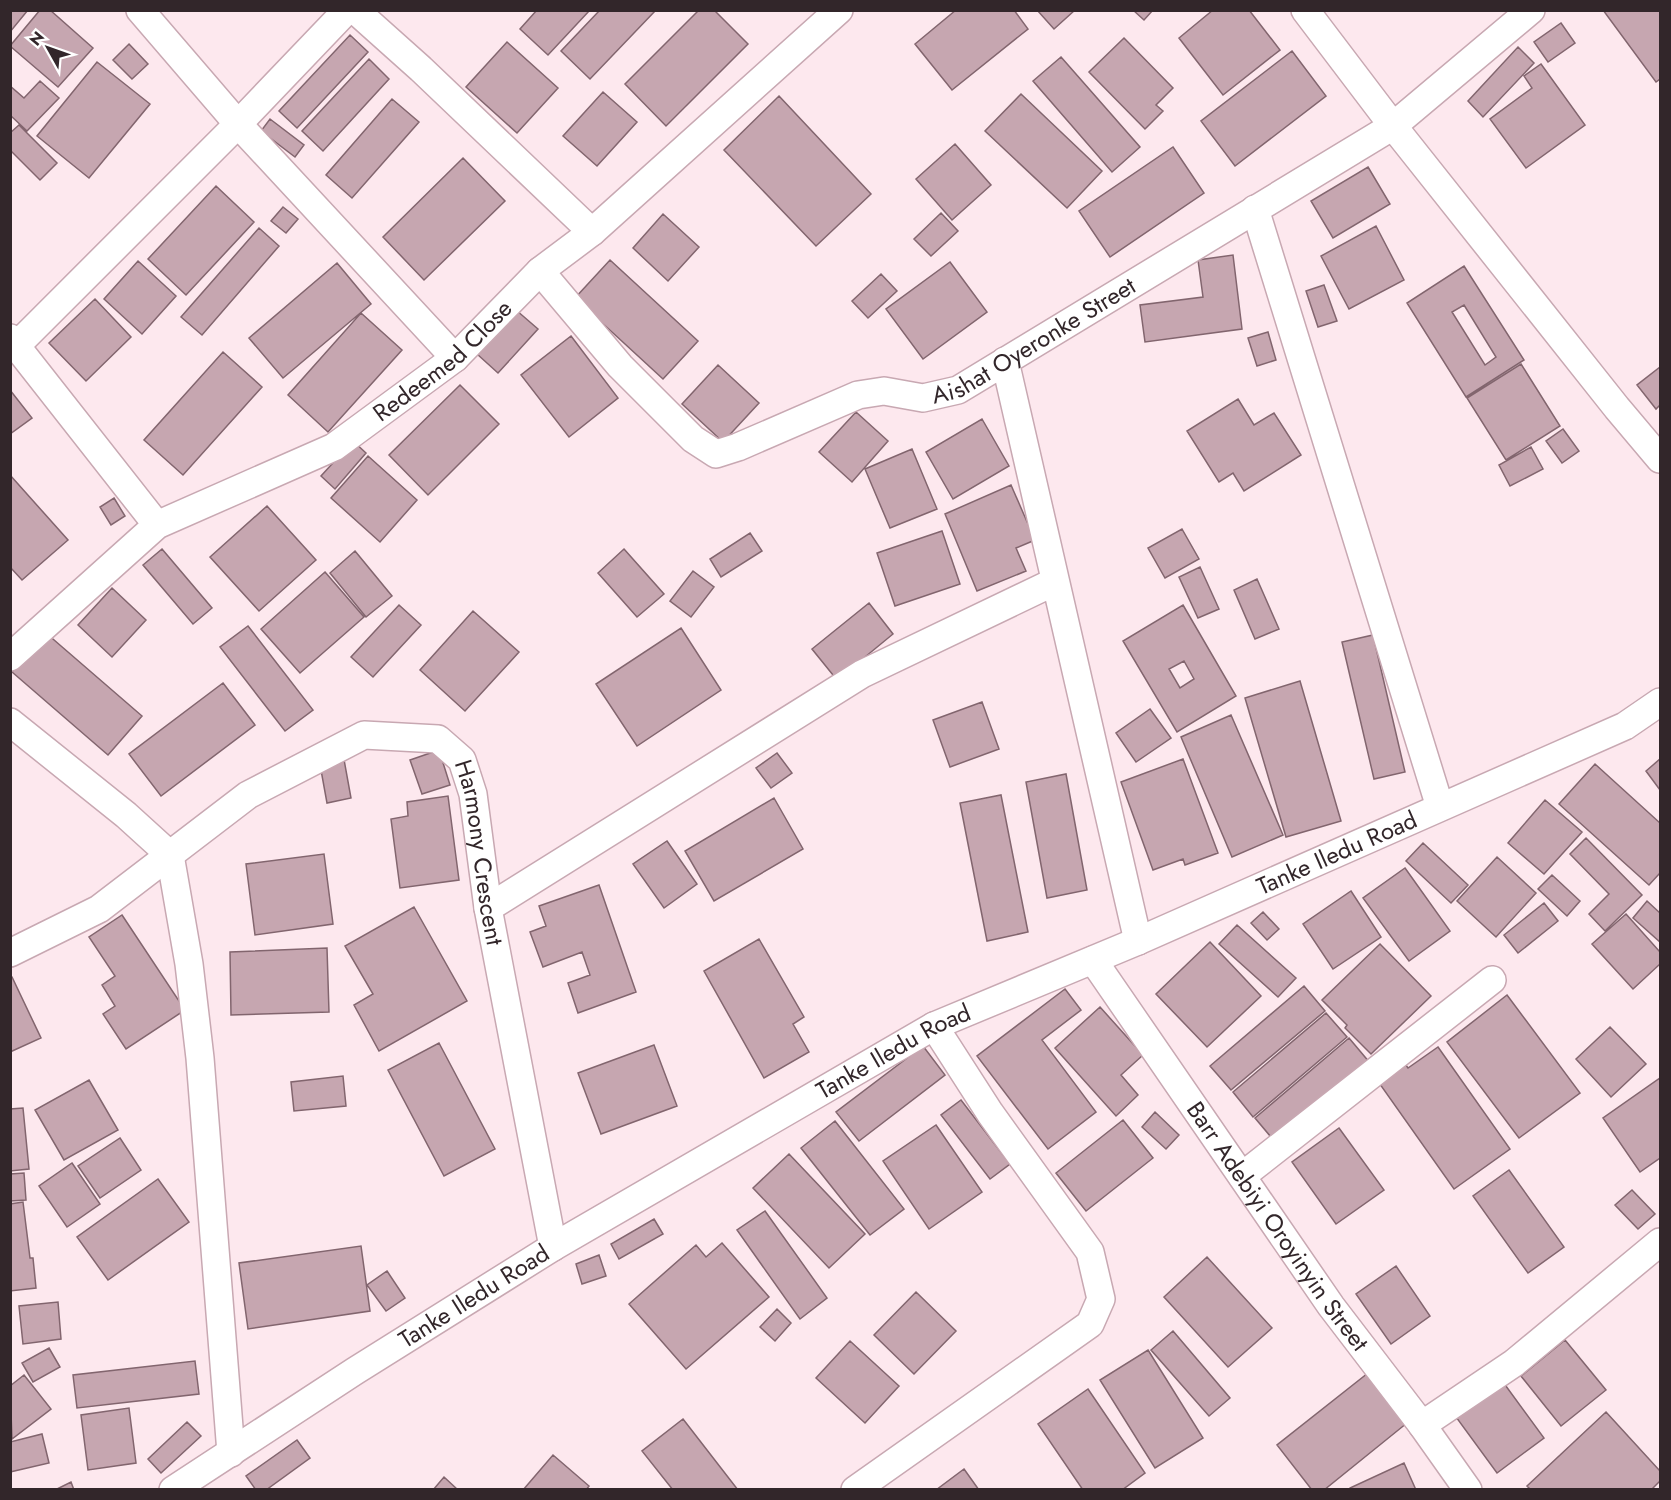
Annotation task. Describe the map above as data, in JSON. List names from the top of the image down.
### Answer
{
  "streets": {
    "street": [
      "Aishat Oyeronke Street",
      "Redeemed Close",
      "Tanke Iledu Road",
      "Harmony Crescent",
      "Barr Adebiyi Oroyinyin Street"
    ]
  },
  "crossings": [
    ["Aishat Oyeronke Street", "Redeemed Close"],
    ["Tanke Iledu Road", "Harmony Crescent"],
    ["Tanke Iledu Road", "Barr Adebiyi Oroyinyin Street"]
  ],
  "north": "top left"
}
